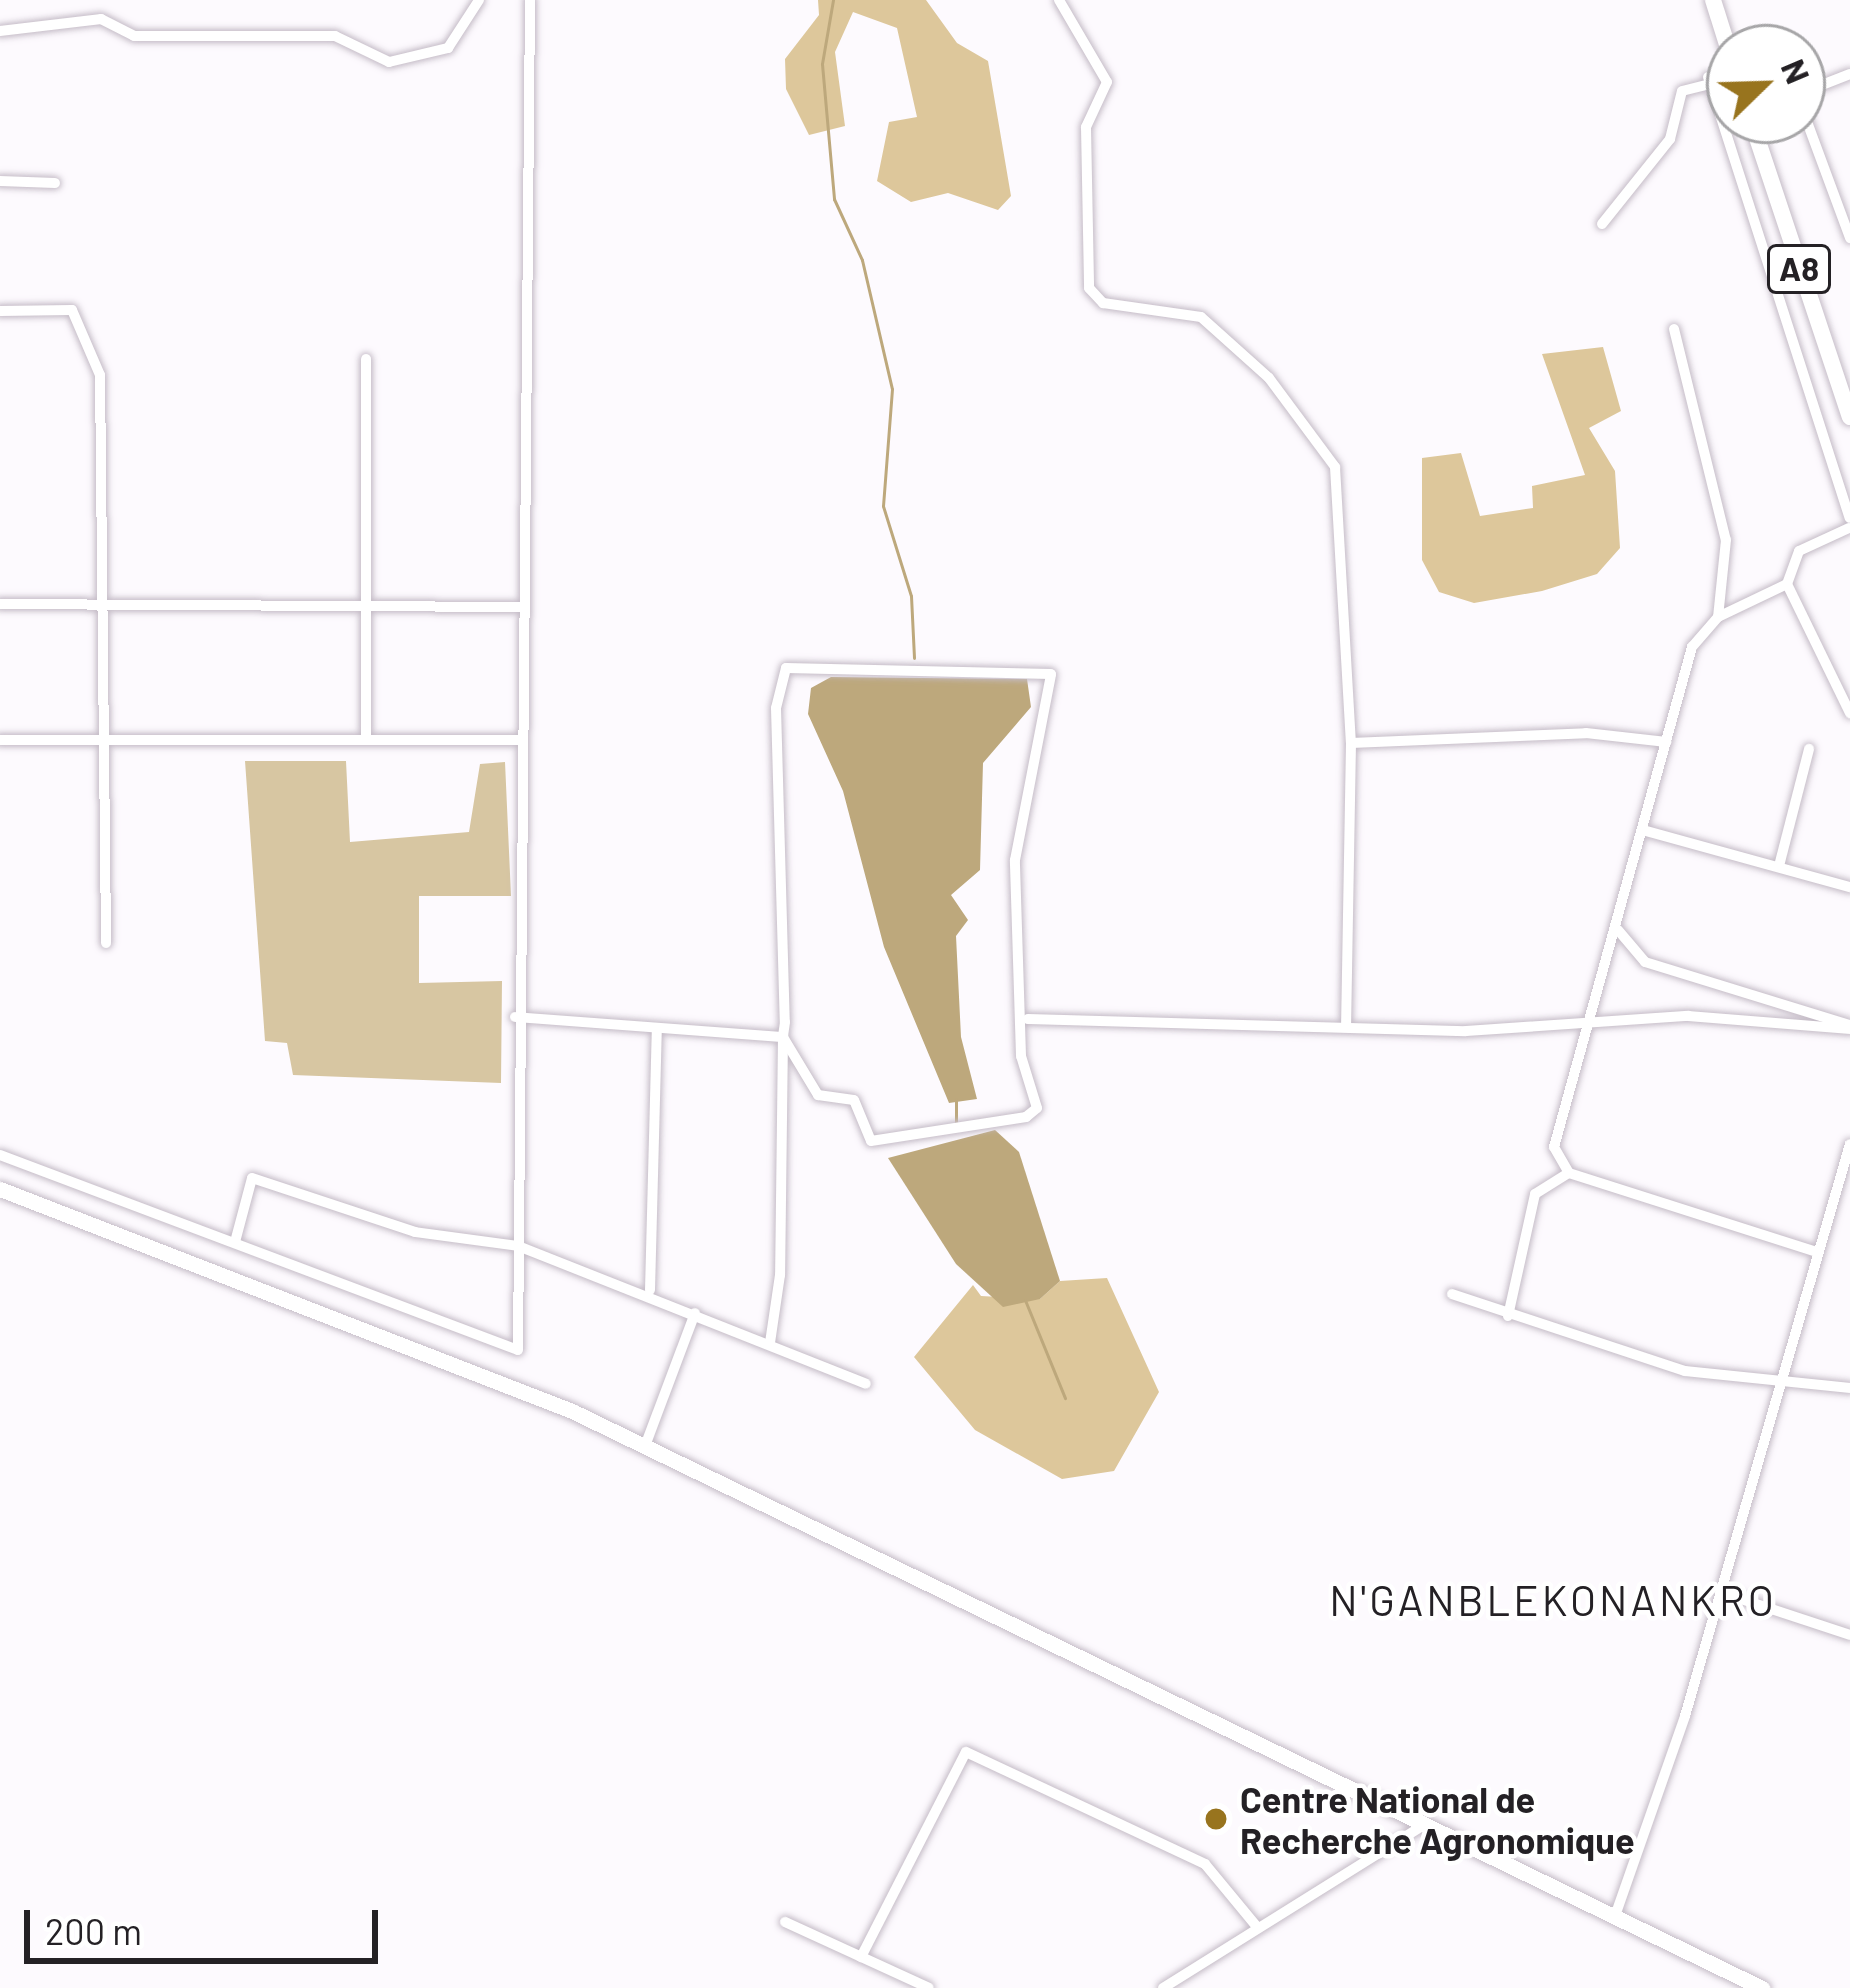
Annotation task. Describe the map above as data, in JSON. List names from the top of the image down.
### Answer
{
  "streets": {
    "main road": ["A8"]
  },
  "districts": ["N'GANBLEKONANKRO"],
  "places": ["Centre National de Recherche Agronomique"],
  "scale_bar": "200 m",
  "north": "top right"
}
